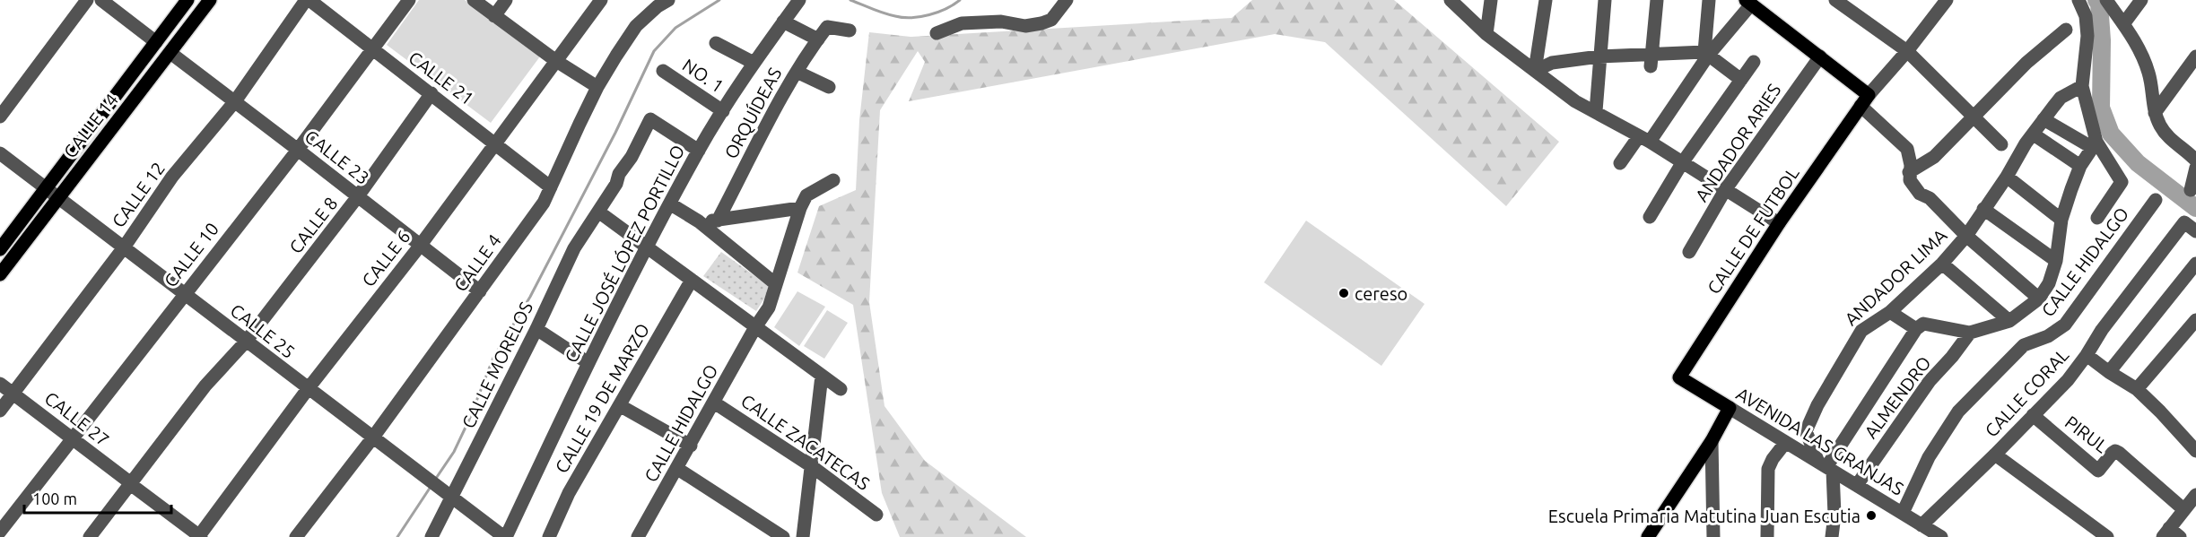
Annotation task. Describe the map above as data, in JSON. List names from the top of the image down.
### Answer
{
  "streets": {
    "main road": ["CALLE 14", "CALLE DE FUTBOL", "AVENIDA LAS GRANJAS"],
    "street": [
      "NO. 1",
      "CALLE 21",
      "ORQUÍDEAS",
      "ANDADOR ARIES",
      "CALLE 23",
      "CALLE 12",
      "CALLE 8",
      "CALLE JOSÉ LÓPEZ PORTILLO",
      "CALLE 10",
      "CALLE 6",
      "CALLE HIDALGO",
      "CALLE 4",
      "ANDADOR LIMA",
      "CALLE 25",
      "CALLE MORELOS",
      "CALLE CORAL",
      "ALMENDRO",
      "CALLE 19 DE MARZO",
      "CALLE 27",
      "PIRUL",
      "CALLE ZACATECAS"
    ]
  },
  "crossings": [
    ["NO. 1", "CALLE JOSÉ LÓPEZ PORTILLO"],
    ["CALLE 21", "CALLE 12"],
    ["CALLE 21", "CALLE 8"],
    ["CALLE 21", "CALLE 10"],
    ["CALLE 21", "CALLE 6"],
    ["CALLE 21", "CALLE 4"],
    ["CALLE 14", "CALLE 23"],
    ["CALLE 14", "CALLE 25"],
    ["CALLE 23", "CALLE 12"],
    ["CALLE 23", "CALLE 8"],
    ["CALLE 23", "CALLE 10"],
    ["CALLE 23", "CALLE 6"],
    ["CALLE 23", "CALLE 4"],
    ["CALLE 12", "CALLE 25"],
    ["CALLE 12", "CALLE 27"],
    ["CALLE 8", "CALLE 25"],
    ["CALLE 8", "CALLE 27"],
    ["CALLE DE FUTBOL", "AVENIDA LAS GRANJAS"],
    ["CALLE JOSÉ LÓPEZ PORTILLO", "CALLE 25"],
    ["CALLE JOSÉ LÓPEZ PORTILLO", "CALLE MORELOS"],
    ["CALLE 10", "CALLE 25"],
    ["CALLE 10", "CALLE 27"],
    ["CALLE 6", "CALLE 25"],
    ["CALLE 6", "CALLE 27"],
    ["CALLE HIDALGO", "AVENIDA LAS GRANJAS"],
    ["CALLE HIDALGO", "CALLE ZACATECAS"],
    ["CALLE 4", "CALLE 25"],
    ["ANDADOR LIMA", "AVENIDA LAS GRANJAS"],
    ["CALLE 25", "CALLE MORELOS"],
    ["CALLE CORAL", "PIRUL"],
    ["CALLE CORAL", "AVENIDA LAS GRANJAS"],
    ["ALMENDRO", "AVENIDA LAS GRANJAS"]
  ],
  "places": ["cereso", "Escuela Primaria Matutina Juan Escutia"],
  "scale_bar": "100 m"
}
